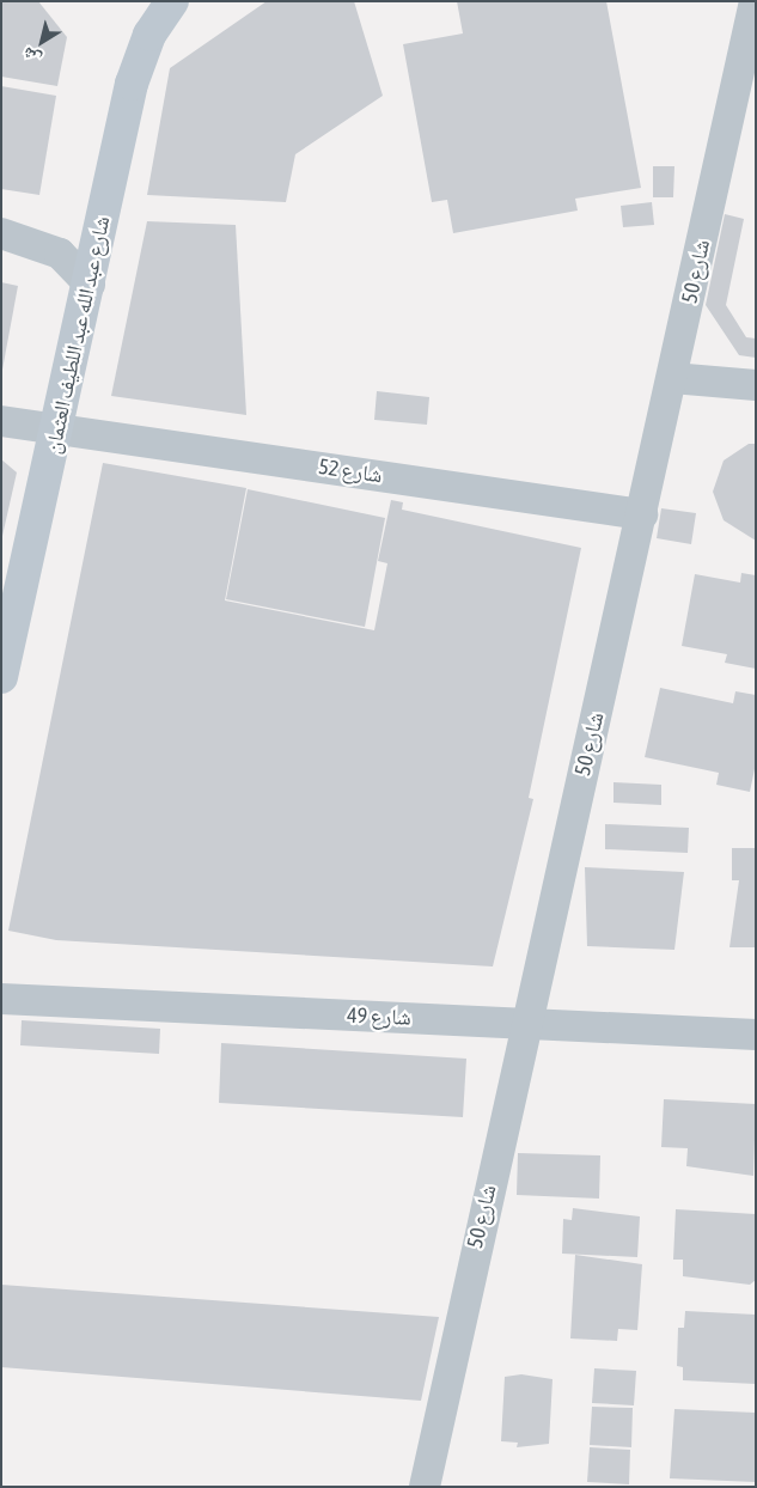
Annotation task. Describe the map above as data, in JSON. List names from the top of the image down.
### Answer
{
  "streets": {
    "street": [
      "شارع 50",
      "شارع عبد الله عبد اللطيف العثمان",
      "شارع 52",
      "شارع 49"
    ]
  },
  "crossings": [
    ["شارع 50", "شارع 52"],
    ["شارع 50", "شارع 49"],
    ["شارع عبد الله عبد اللطيف العثمان", "شارع 52"]
  ],
  "north": "bottom left"
}
